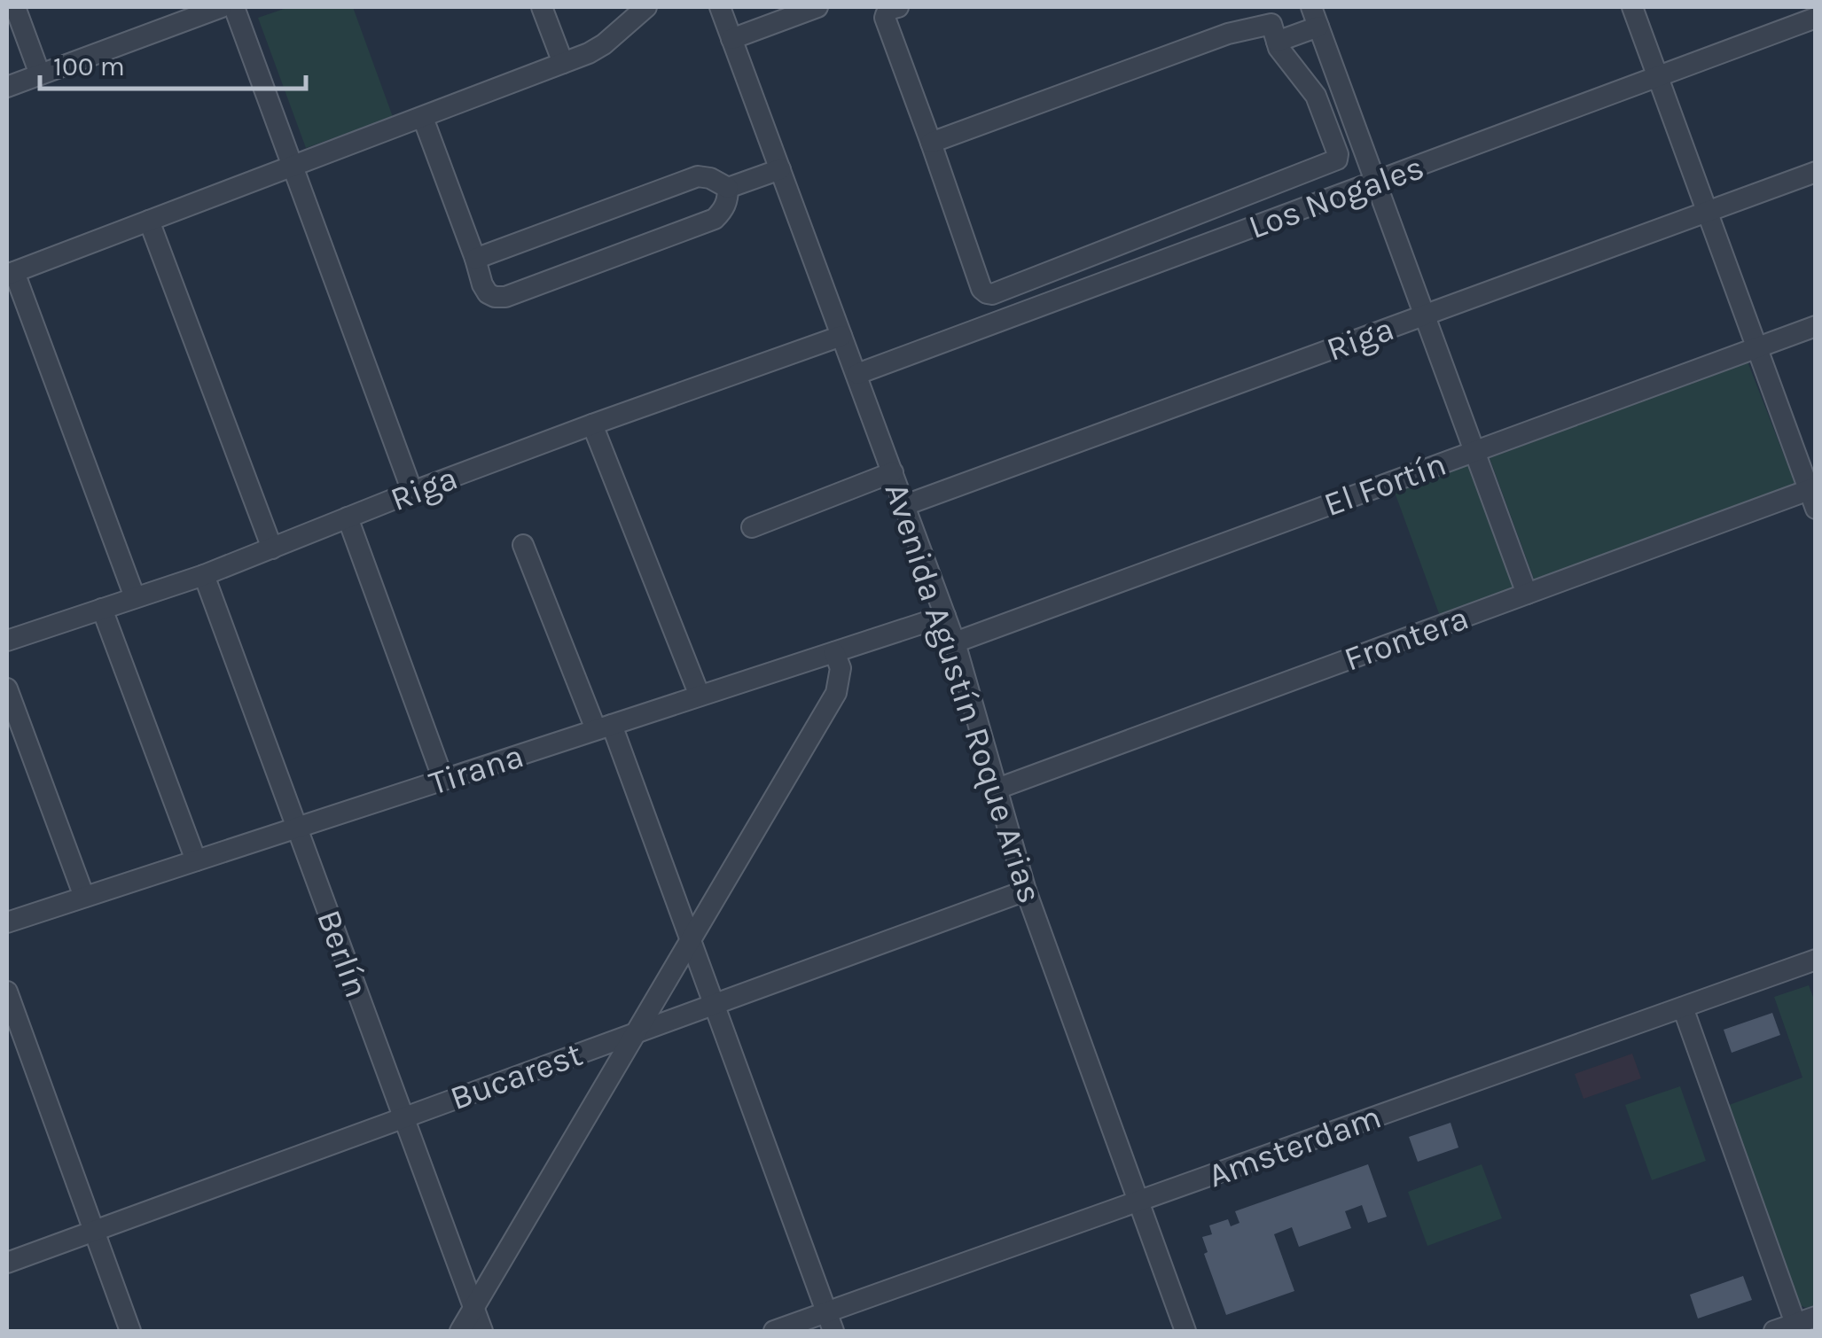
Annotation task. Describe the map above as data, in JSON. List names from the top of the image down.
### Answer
{
  "streets": {
    "street": [
      "Los Nogales",
      "Riga",
      "El Fortín",
      "Frontera",
      "Avenida Agustín Roque Arias",
      "Tirana",
      "Berlín",
      "Bucarest",
      "Amsterdam"
    ]
  },
  "crossings": [
    ["Los Nogales", "Avenida Agustín Roque Arias"],
    ["Riga", "Avenida Agustín Roque Arias"],
    ["Riga", "Berlín"],
    ["El Fortín", "Avenida Agustín Roque Arias"],
    ["Frontera", "Avenida Agustín Roque Arias"],
    ["Avenida Agustín Roque Arias", "Tirana"],
    ["Avenida Agustín Roque Arias", "Bucarest"],
    ["Avenida Agustín Roque Arias", "Amsterdam"],
    ["Tirana", "Berlín"],
    ["Berlín", "Bucarest"]
  ],
  "scale_bar": "100 m"
}
